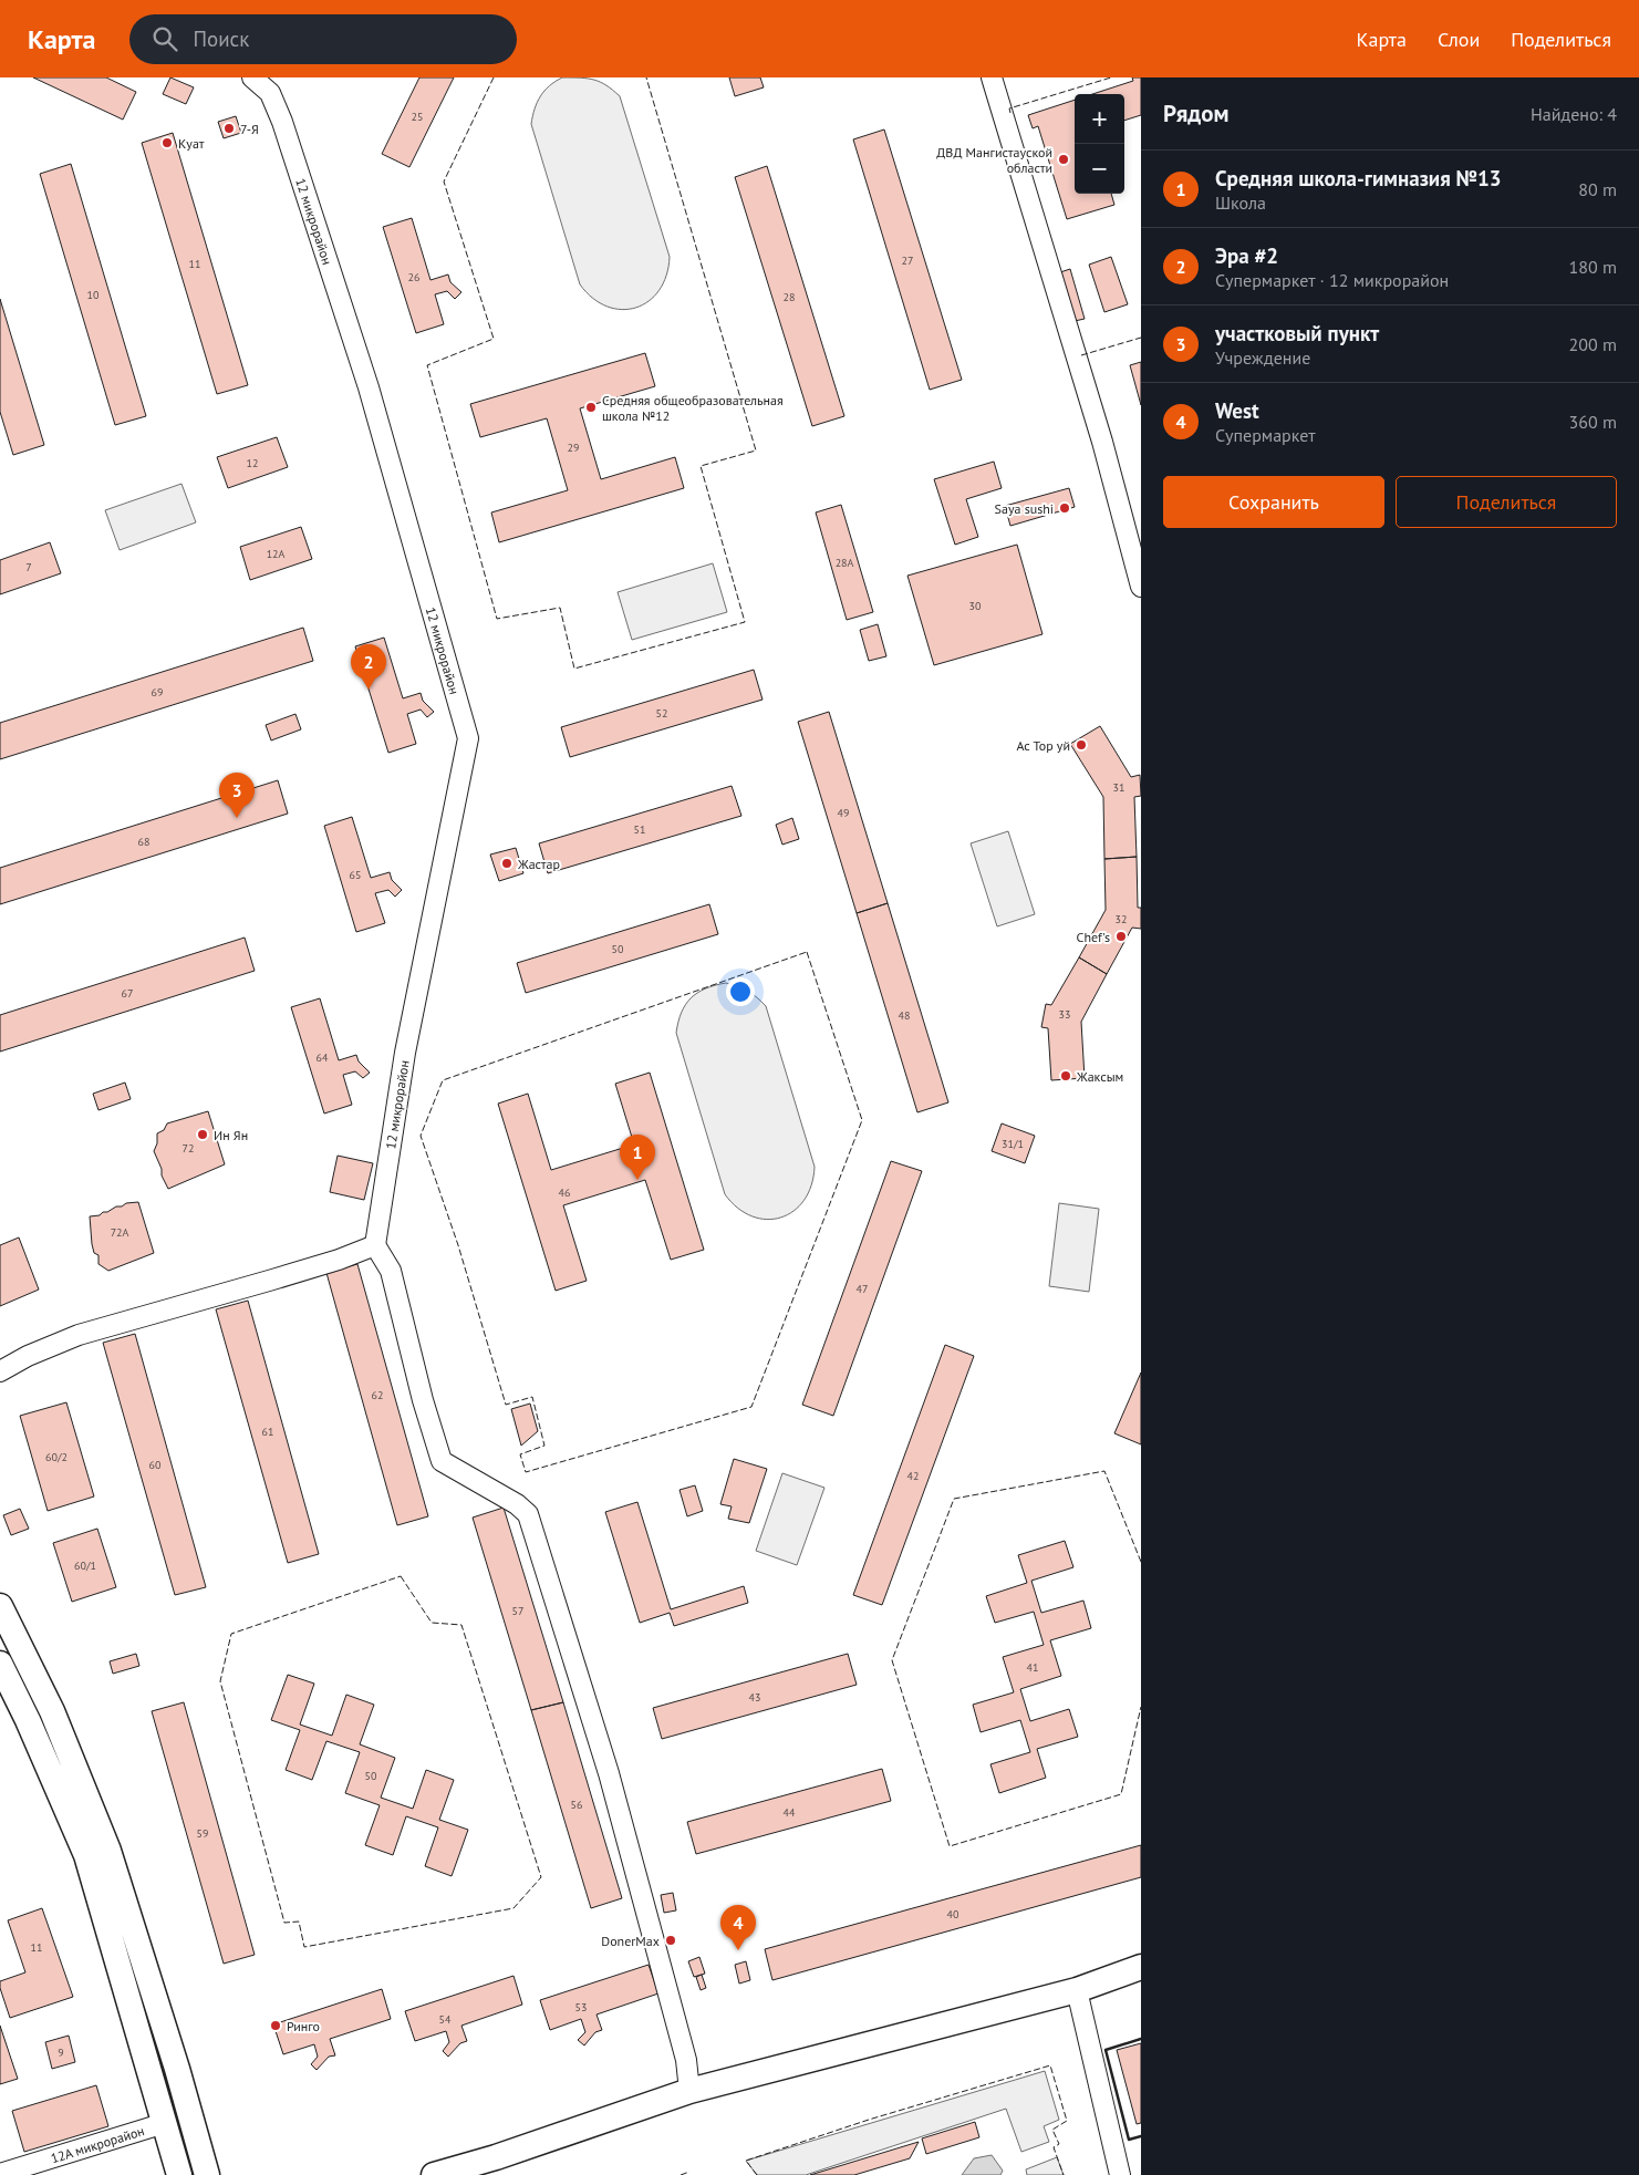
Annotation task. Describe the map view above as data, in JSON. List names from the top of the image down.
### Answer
{
  "streets": {
    "street": ["12 микрорайон", "12А микрорайон"]
  },
  "places": [
    "7-Я",
    "Куат",
    "ДВД Мангистауской области",
    "Средняя общеобразовательная школа №12",
    "Saya sushi",
    "Ас Тор уй",
    "Жастар",
    "Chef's",
    "Жаксым",
    "Ин Ян",
    "DonerMax",
    "Ринго"
  ],
  "house_numbers": [
    "25",
    "27",
    "11",
    "26",
    "10",
    "28",
    "29",
    "12",
    "12А",
    "28А",
    "7",
    "30",
    "69",
    "52",
    "31",
    "49",
    "51",
    "68",
    "65",
    "32",
    "50",
    "67",
    "33",
    "48",
    "64",
    "31/1",
    "72",
    "46",
    "72А",
    "47",
    "62",
    "61",
    "60/2",
    "60",
    "42",
    "60/1",
    "57",
    "41",
    "43",
    "50",
    "56",
    "44",
    "59",
    "40",
    "11",
    "53",
    "54",
    "9"
  ],
  "page": {
    "header": "Карта",
    "search": "Поиск",
    "nav": ["Карта", "Слои", "Поделиться"],
    "heading": ["Рядом", "Найдено: 4"],
    "map_buttons": ["+", "−"],
    "list": [
      {
        "mark": "1",
        "name": "Средняя школа-гимназия №13",
        "note": "Школа",
        "value": "80 m"
      },
      {
        "mark": "2",
        "name": "Эра #2",
        "note": "Супермаркет · 12 микрорайон",
        "value": "180 m"
      },
      {
        "mark": "3",
        "name": "участковый пункт",
        "note": "Учреждение",
        "value": "200 m"
      },
      {
        "mark": "4",
        "name": "West",
        "note": "Супермаркет",
        "value": "360 m"
      }
    ],
    "buttons": ["Сохранить", "Поделиться"],
    "pins": [
      "2",
      "3",
      "1",
      "4"
    ]
  }
}
